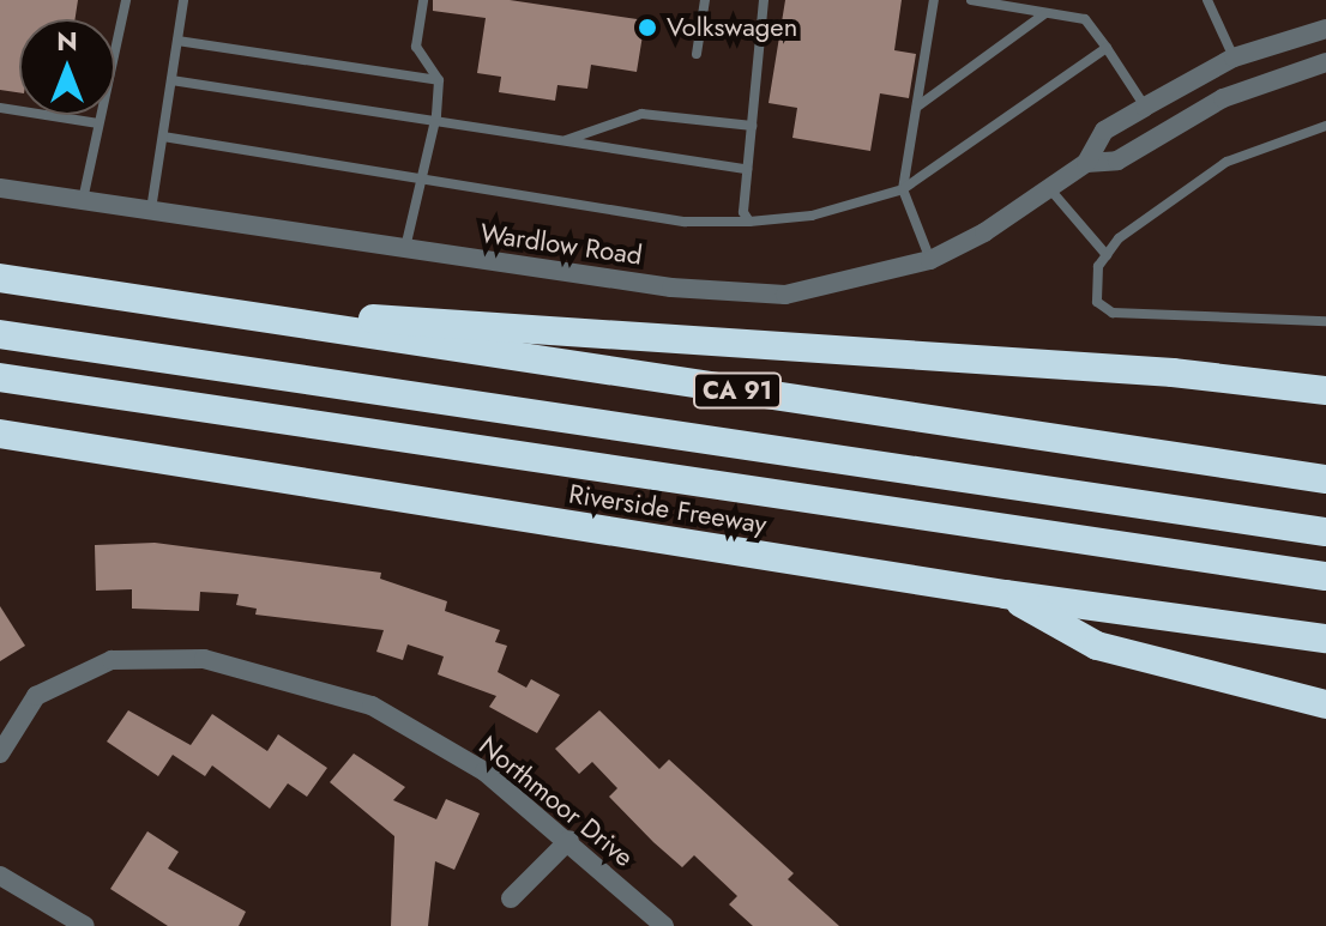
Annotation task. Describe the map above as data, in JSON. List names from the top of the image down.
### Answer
{
  "streets": {
    "highway": ["CA 91", "Riverside Freeway"],
    "street": ["Wardlow Road", "Northmoor Drive"]
  },
  "places": ["Volkswagen"],
  "north": "top"
}
